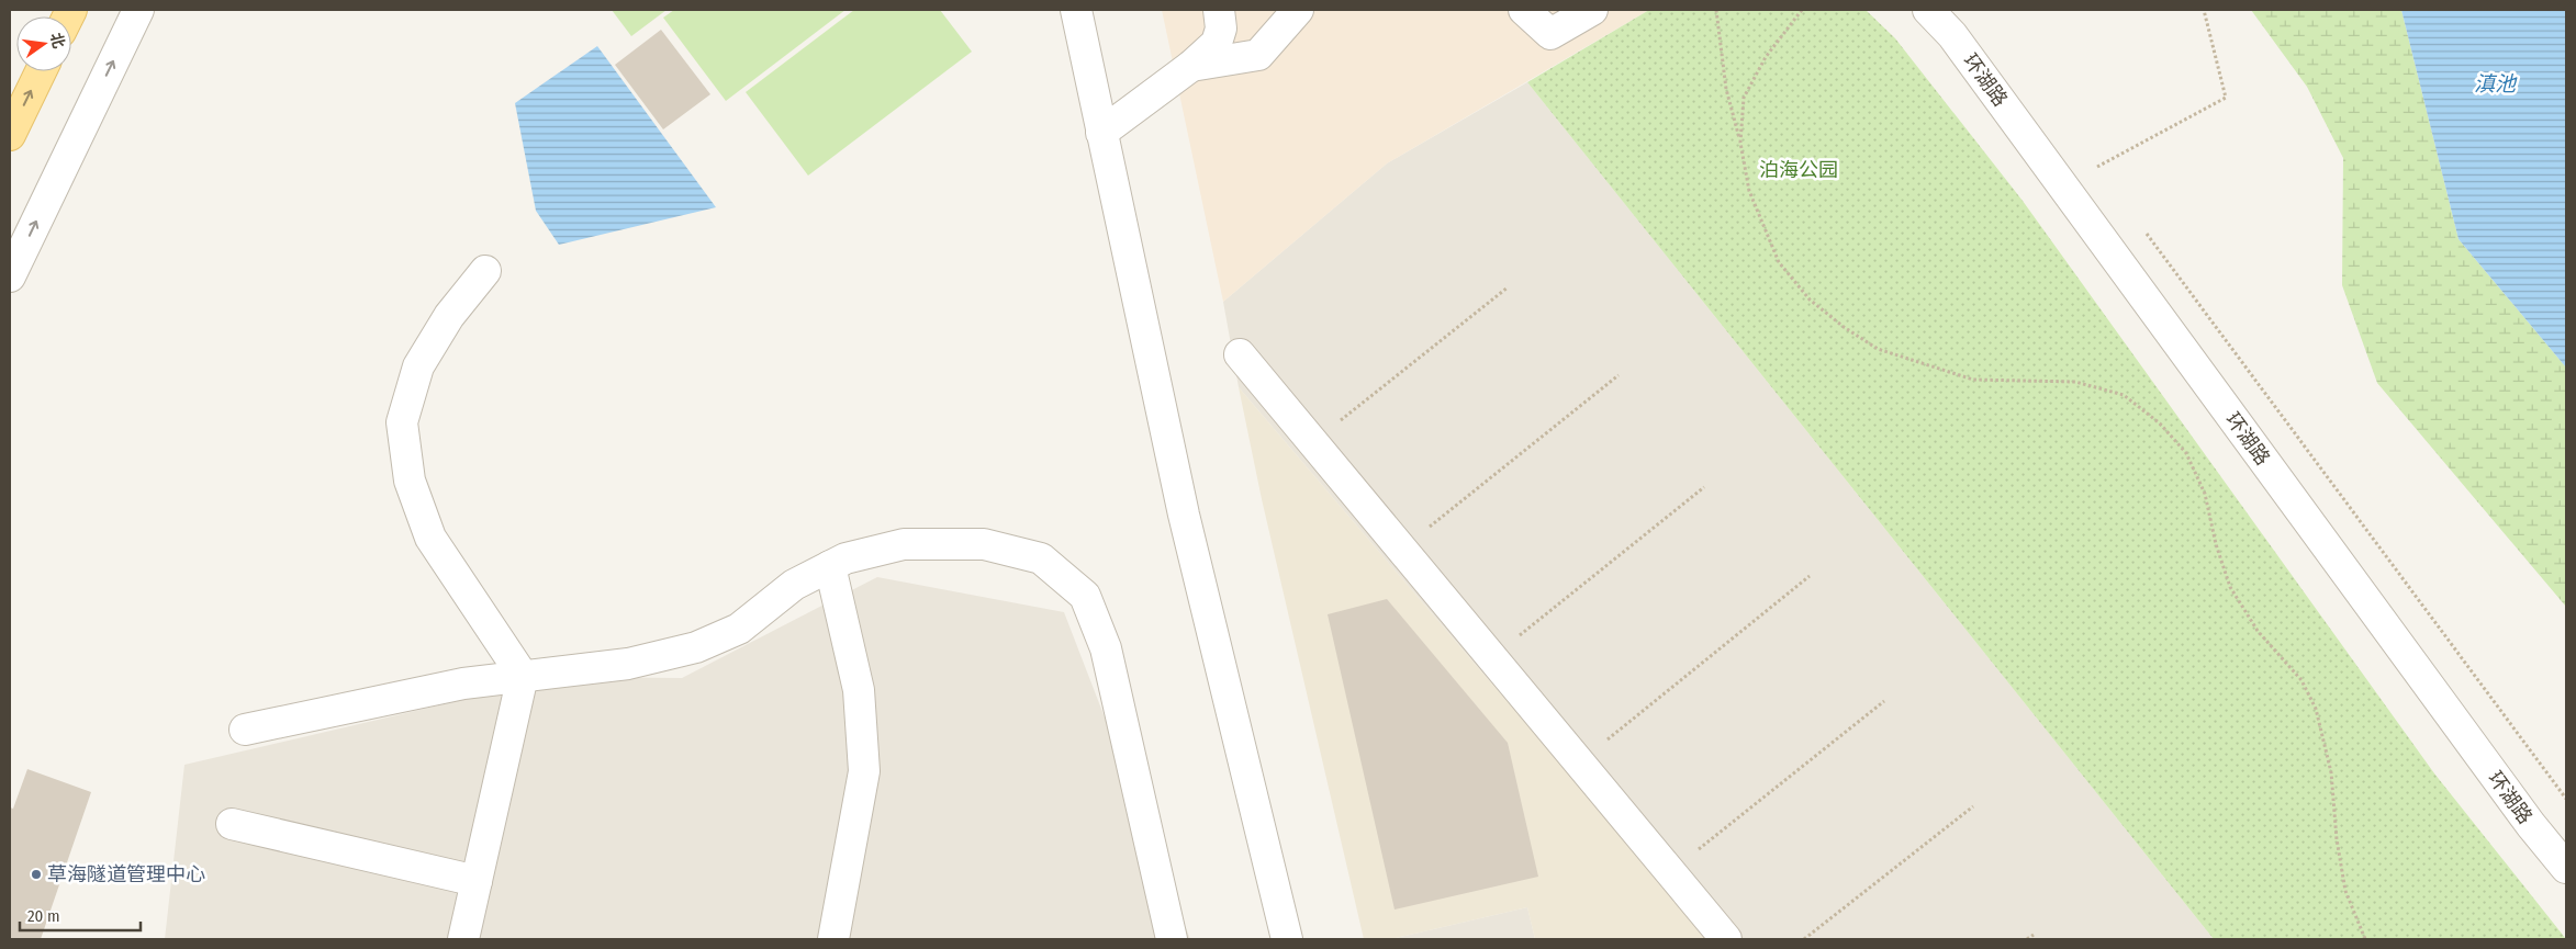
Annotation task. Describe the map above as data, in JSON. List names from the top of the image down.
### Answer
{
  "streets": {
    "street": ["环湖路"]
  },
  "water": ["滇池"],
  "parks": ["泊海公园"],
  "places": ["草海隧道管理中心"],
  "scale_bar": "20 m",
  "north": "right"
}
